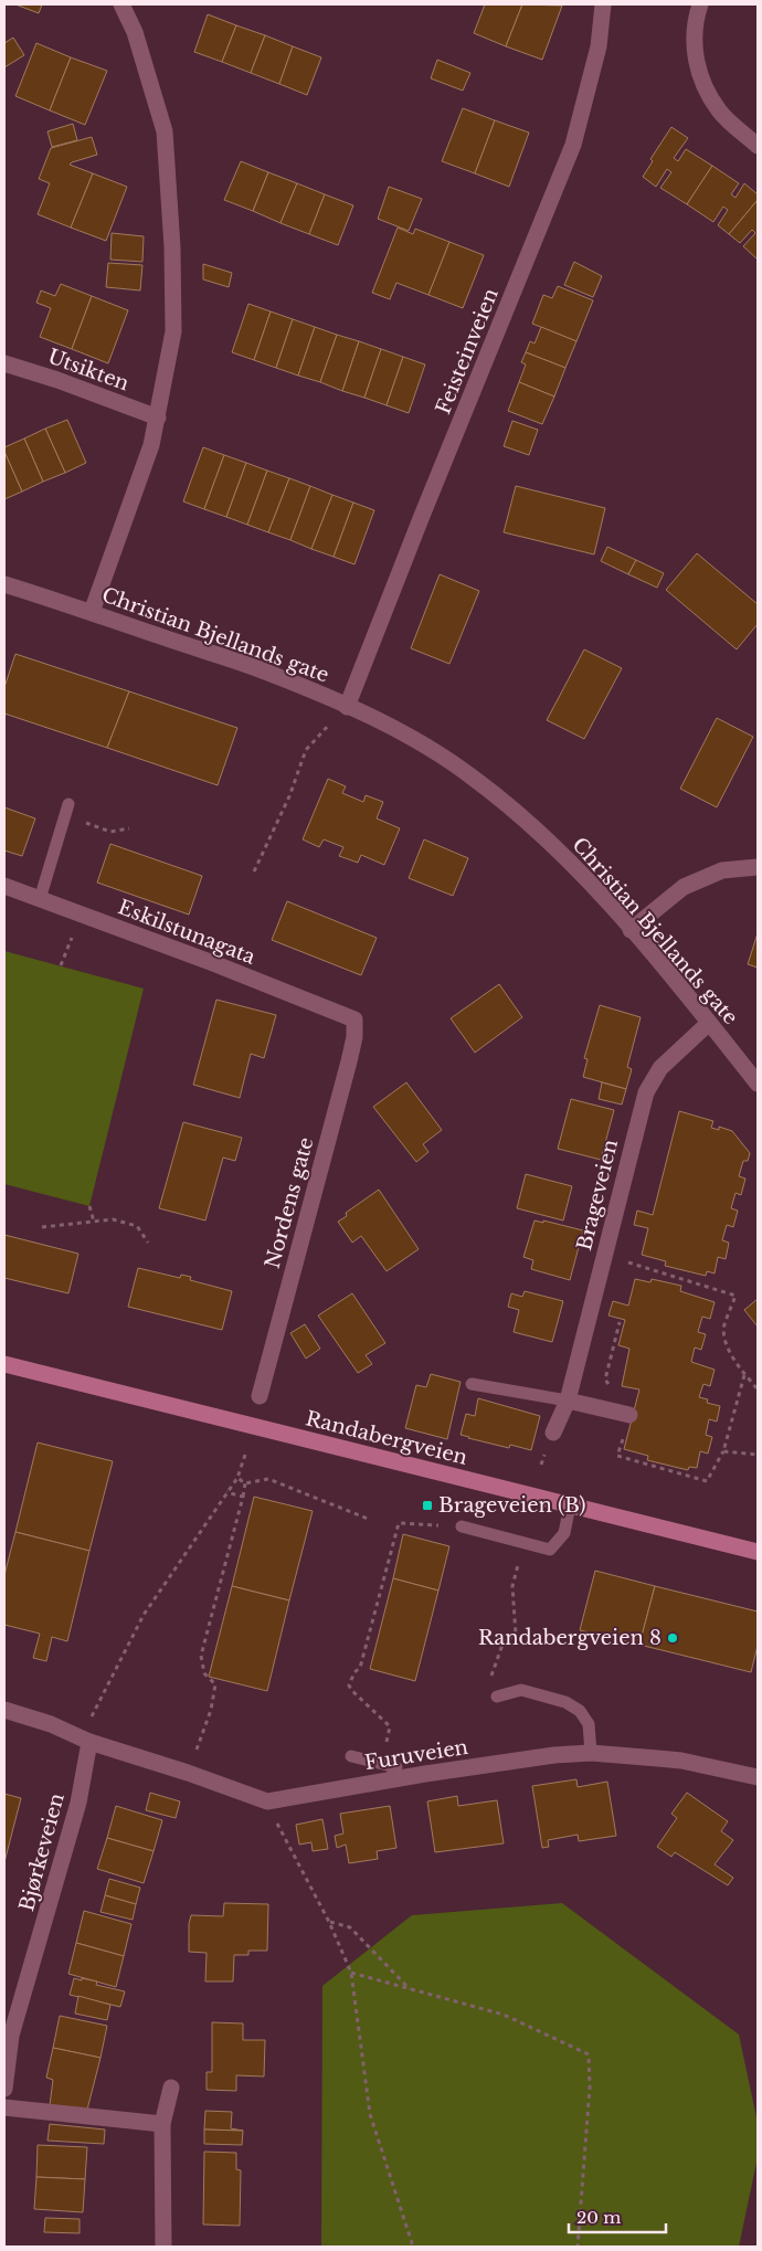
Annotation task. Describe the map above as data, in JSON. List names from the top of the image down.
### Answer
{
  "streets": {
    "main road": ["Randabergveien"],
    "street": [
      "Feisteinveien",
      "Utsikten",
      "Christian Bjellands gate",
      "Eskilstunagata",
      "Brageveien",
      "Nordens gate",
      "Furuveien",
      "Bjørkeveien"
    ]
  },
  "crossings": [
    ["Feisteinveien", "Christian Bjellands gate"],
    ["Christian Bjellands gate", "Brageveien"],
    ["Eskilstunagata", "Nordens gate"],
    ["Furuveien", "Bjørkeveien"]
  ],
  "places": {
    "transit": ["Brageveien (B)"],
    "other": ["Randabergveien 8"]
  },
  "scale_bar": "20 m"
}
